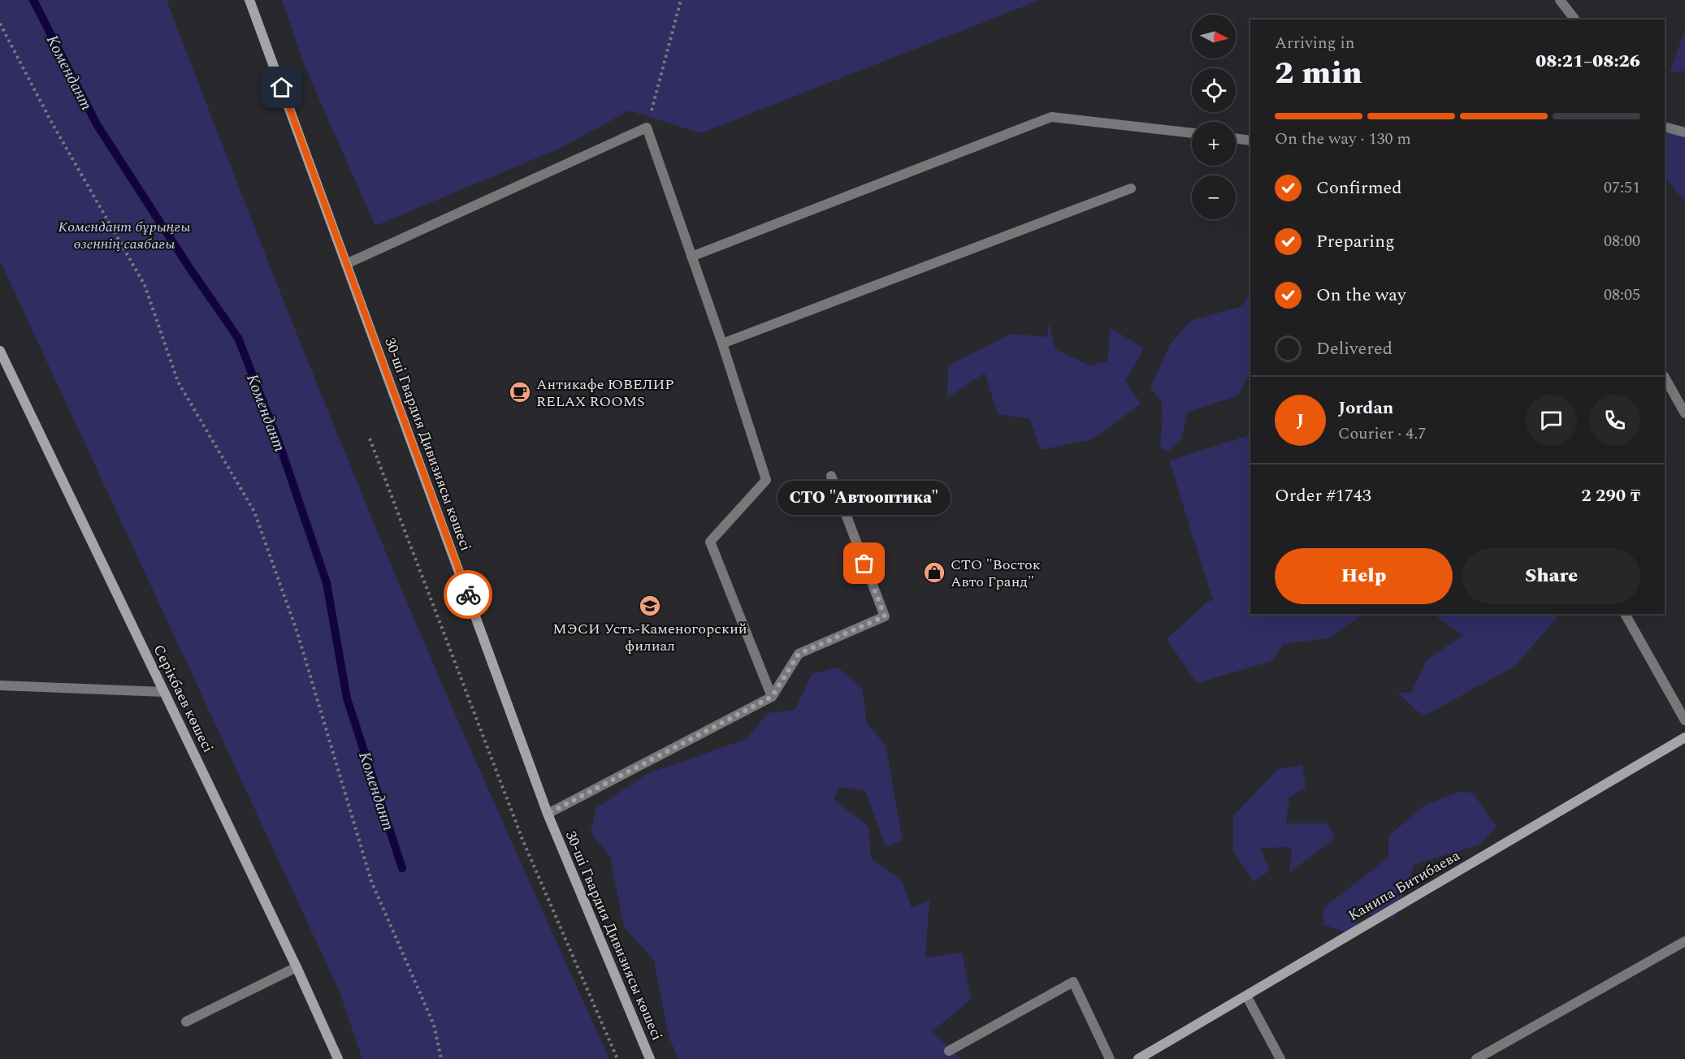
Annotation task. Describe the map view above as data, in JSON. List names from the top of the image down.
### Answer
{
  "streets": {
    "street": ["30-ші Гвардия Дивизиясы көшесі", "Серікбаев көшесі", "Канипа Битибаева"]
  },
  "water": ["Комендант"],
  "parks": ["Комендант бұрыңғы өзеннің саябағы"],
  "places": {
    "cafe": ["Антикафе ЮВЕЛИР RELAX ROOMS"],
    "other": ["СТО \"Автооптика\""],
    "shop": ["СТО \"Восток Авто Гранд\""],
    "school or university": ["МЭСИ Усть-Каменогорский филиал"]
  },
  "north": "right",
  "page": {
    "map_buttons": ["+", "−"],
    "heading": ["2 min", "Arriving in", "08:21–08:26"],
    "panel": [
      "Jordan",
      "Courier · 4.7",
      "Order #1743",
      "2 290 ₸"
    ],
    "bar": "On the way · 130 m",
    "list": [
      ["Confirmed", "07:51"],
      ["Preparing", "08:00"],
      ["On the way", "08:05"],
      "Delivered"
    ],
    "round": "J",
    "bubble": "СТО \"Автооптика\"",
    "buttons": ["Help", "Share"]
  }
}
